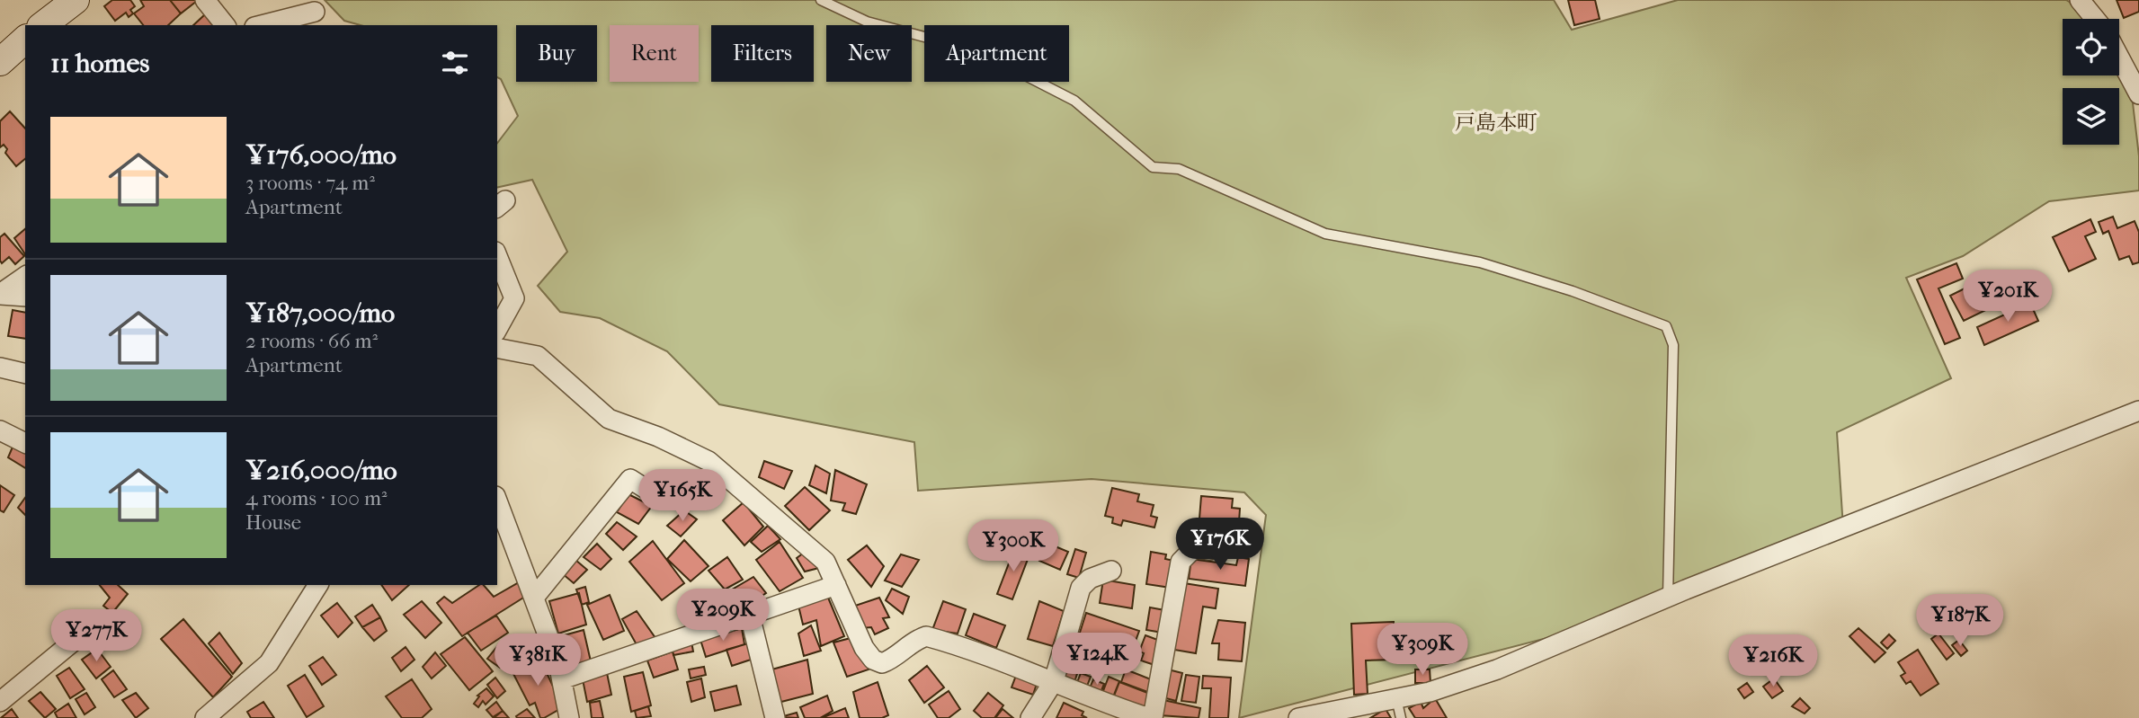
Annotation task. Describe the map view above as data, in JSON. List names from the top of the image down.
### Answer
{
  "districts": ["戸島本町"],
  "page": {
    "chip": [
      "Buy",
      "Rent",
      "Filters",
      "New",
      "Apartment"
    ],
    "heading": "11 homes",
    "list": [
      {
        "name": "¥176,000/mo",
        "note": "3 rooms · 74 m² · Apartment"
      },
      {
        "name": "¥187,000/mo",
        "note": "2 rooms · 66 m² · Apartment"
      },
      {
        "name": "¥216,000/mo",
        "note": "4 rooms · 100 m² · House"
      }
    ],
    "price": [
      "¥201K",
      "¥165K",
      "¥176K",
      "¥300K",
      "¥209K",
      "¥187K",
      "¥277K",
      "¥309K",
      "¥124K",
      "¥381K",
      "¥216K"
    ]
  }
}
